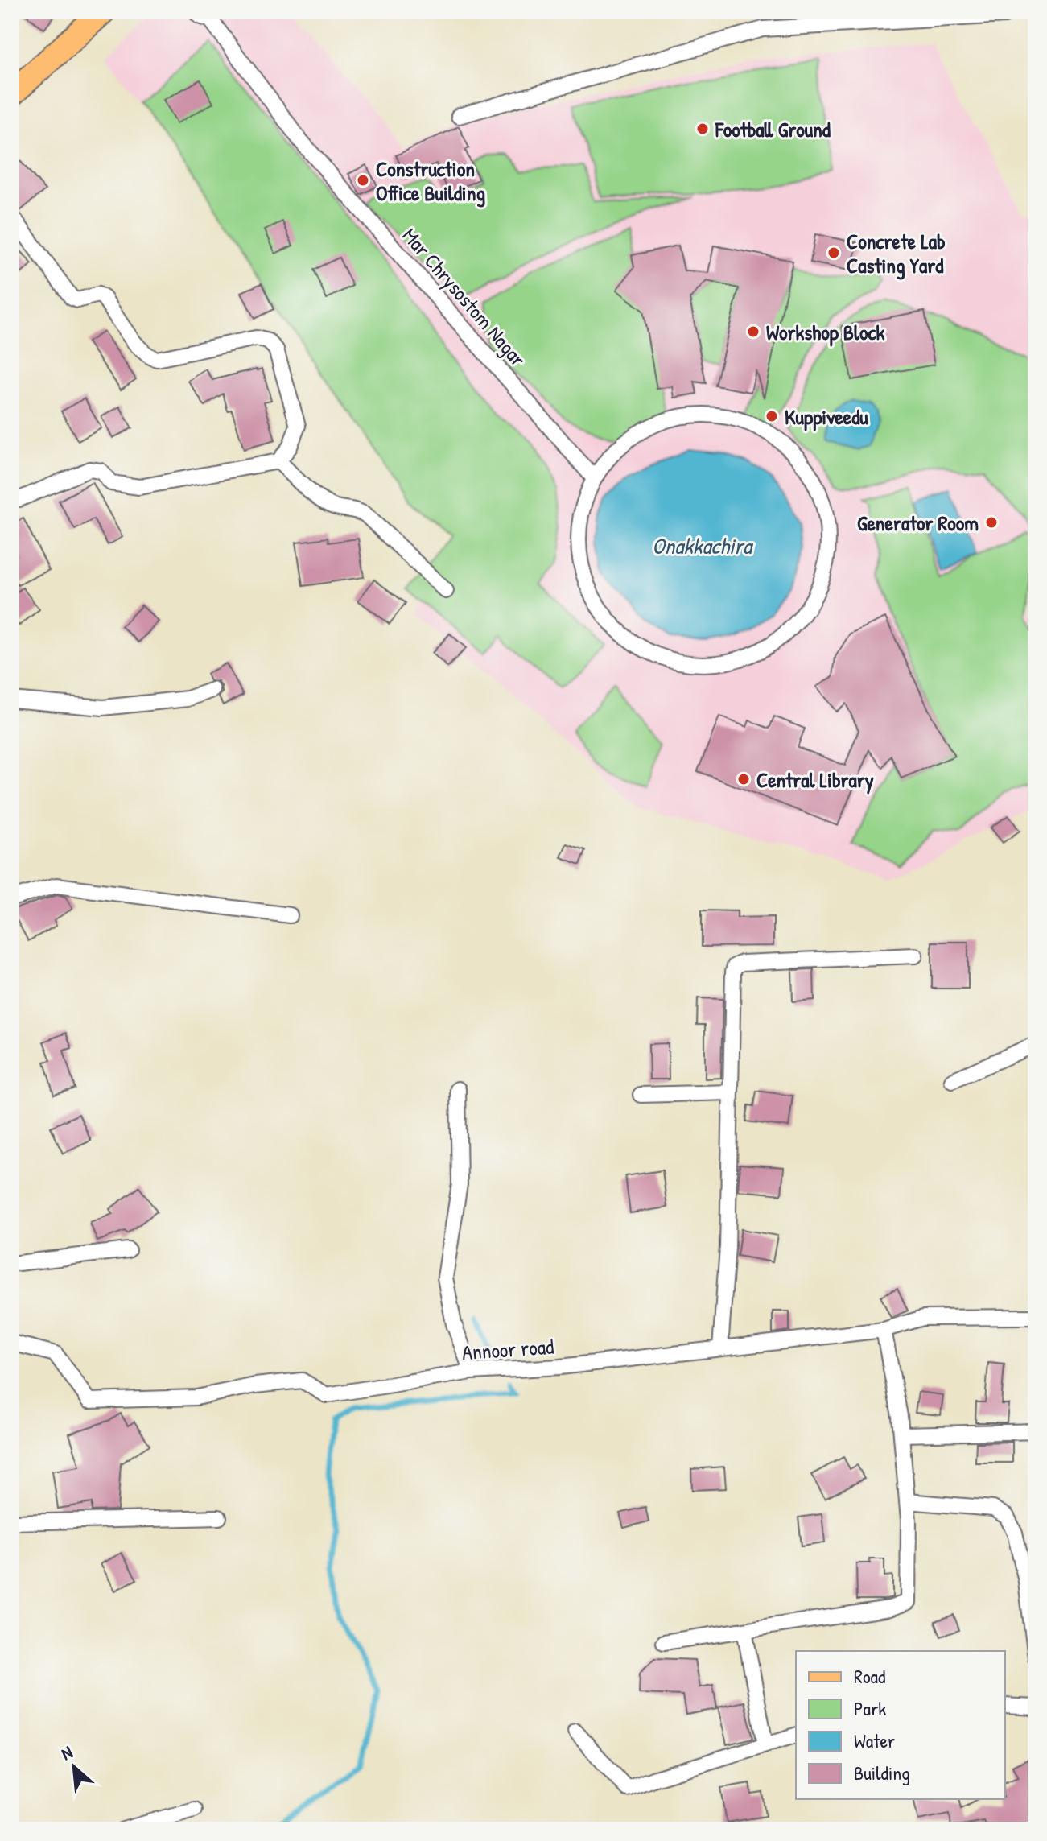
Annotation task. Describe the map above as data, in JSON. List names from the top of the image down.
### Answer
{
  "streets": {
    "street": ["Mar Chrysostom Nagar", "Annoor road"]
  },
  "water": ["Onakkachira"],
  "places": [
    "Football Ground",
    "Construction Office Building",
    "Concrete Lab Casting Yard",
    "Workshop Block",
    "Kuppiveedu",
    "Generator Room",
    "Central Library"
  ],
  "legend": [
    "Road",
    "Park",
    "Water",
    "Building"
  ],
  "north": "top left"
}
